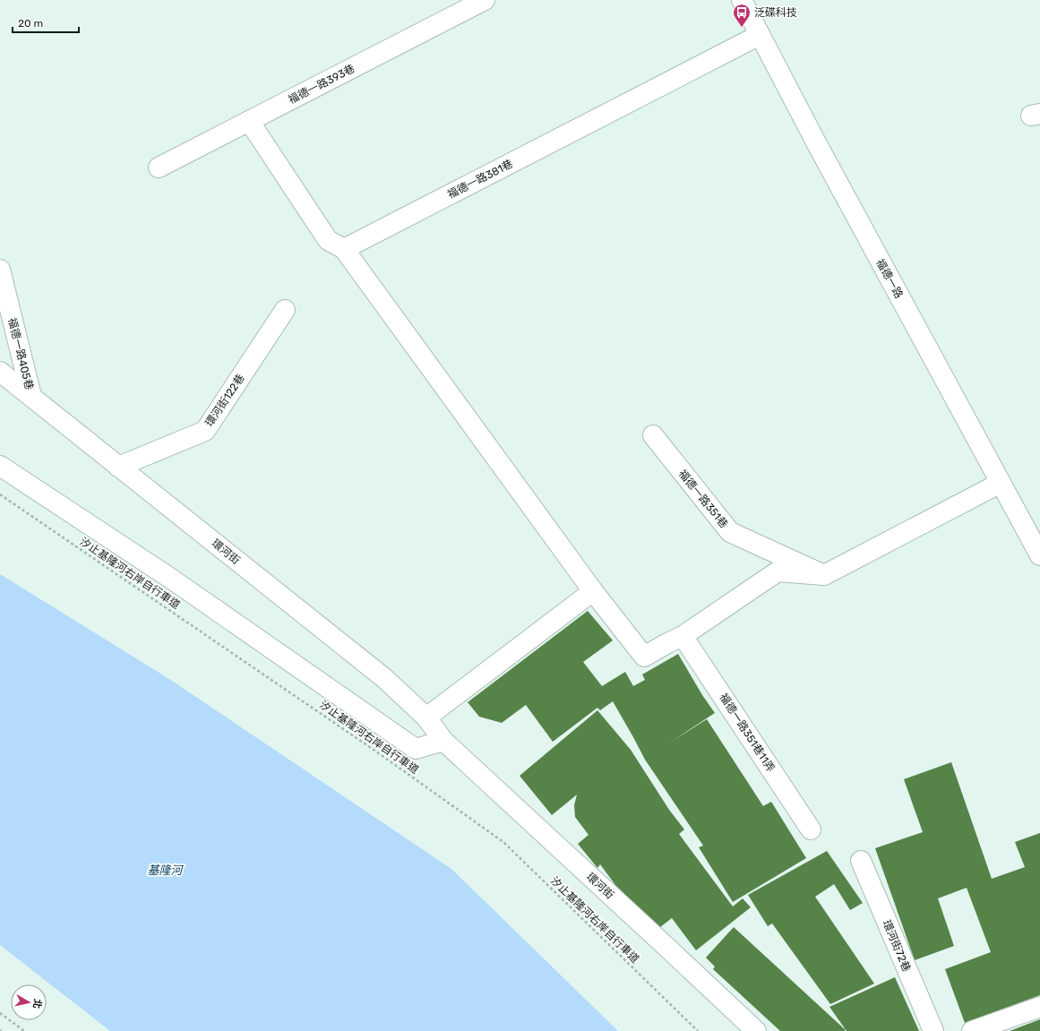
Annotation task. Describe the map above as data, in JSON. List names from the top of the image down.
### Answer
{
  "streets": {
    "street": [
      "福德一路393巷",
      "福德一路381巷",
      "福德一路",
      "福德一路405巷",
      "環河街122巷",
      "福德一路351巷",
      "環河街",
      "福德一路351巷11弄",
      "環河街72巷"
    ],
    "path": ["汐止基隆河右岸自行車道"]
  },
  "crossings": [
    ["福德一路381巷", "福德一路"],
    ["福德一路405巷", "環河街"],
    ["環河街122巷", "環河街"]
  ],
  "water": ["基隆河"],
  "places": {
    "bus stop": ["泛碟科技"]
  },
  "scale_bar": "20 m",
  "north": "right"
}
